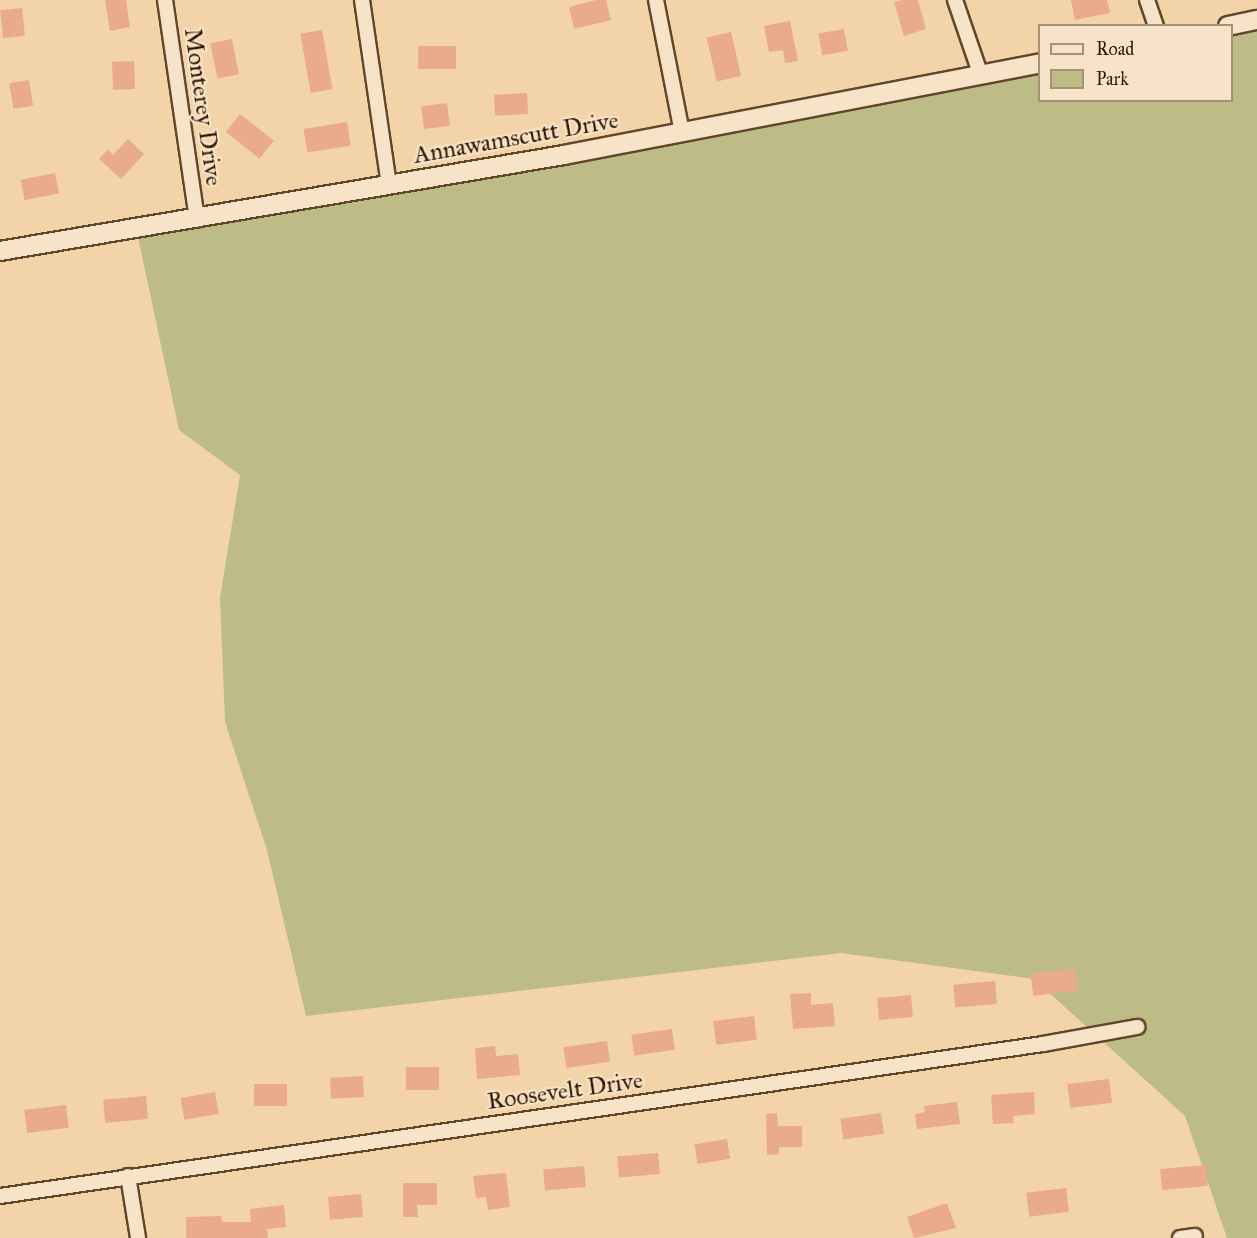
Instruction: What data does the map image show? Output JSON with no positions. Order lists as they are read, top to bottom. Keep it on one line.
{"streets":{"street":["Monterey Drive","Annawamscutt Drive","Roosevelt Drive"]},"crossings":[["Monterey Drive","Annawamscutt Drive"]],"legend":["Road","Park"]}
